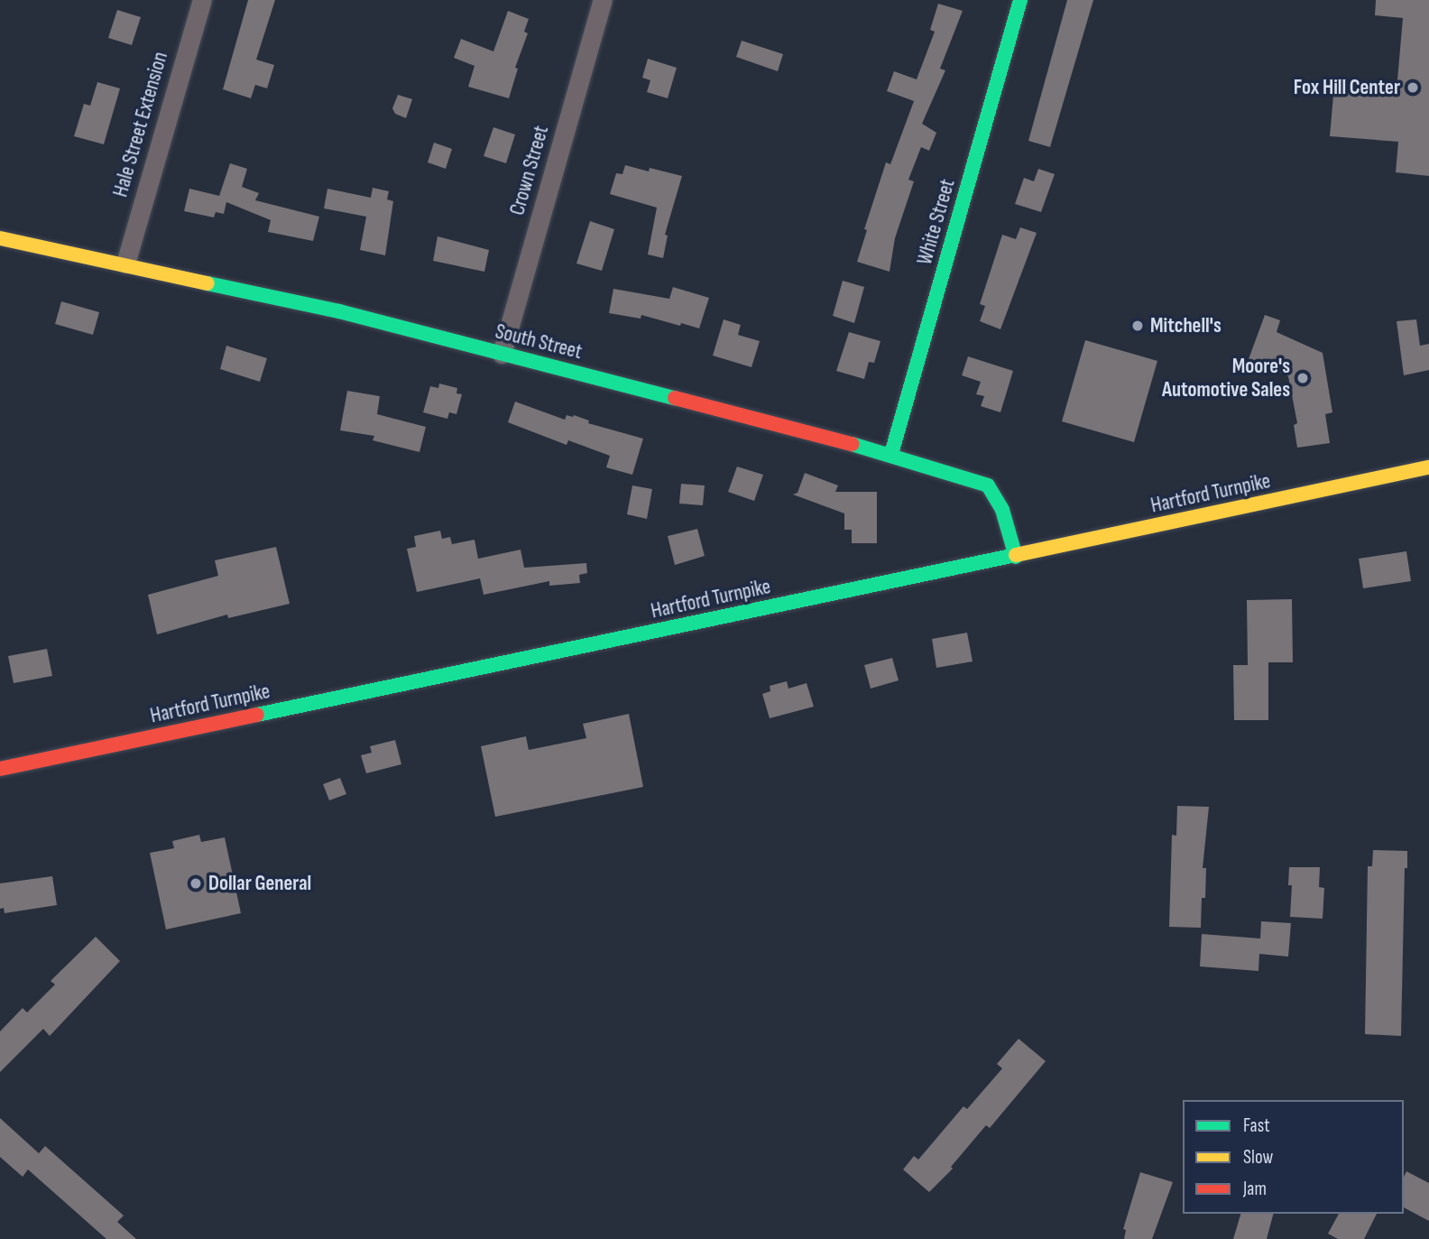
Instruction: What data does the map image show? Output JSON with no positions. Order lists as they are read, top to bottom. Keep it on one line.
{"streets":{"street":["Hale Street Extension","Crown Street","White Street","South Street","Hartford Turnpike"]},"crossings":[["Hale Street Extension","South Street"],["Crown Street","South Street"],["White Street","South Street"],["South Street","Hartford Turnpike"]],"places":["Fox Hill Center","Mitchell's","Moore's Automotive Sales","Dollar General"],"legend":["Fast","Slow","Jam"]}
